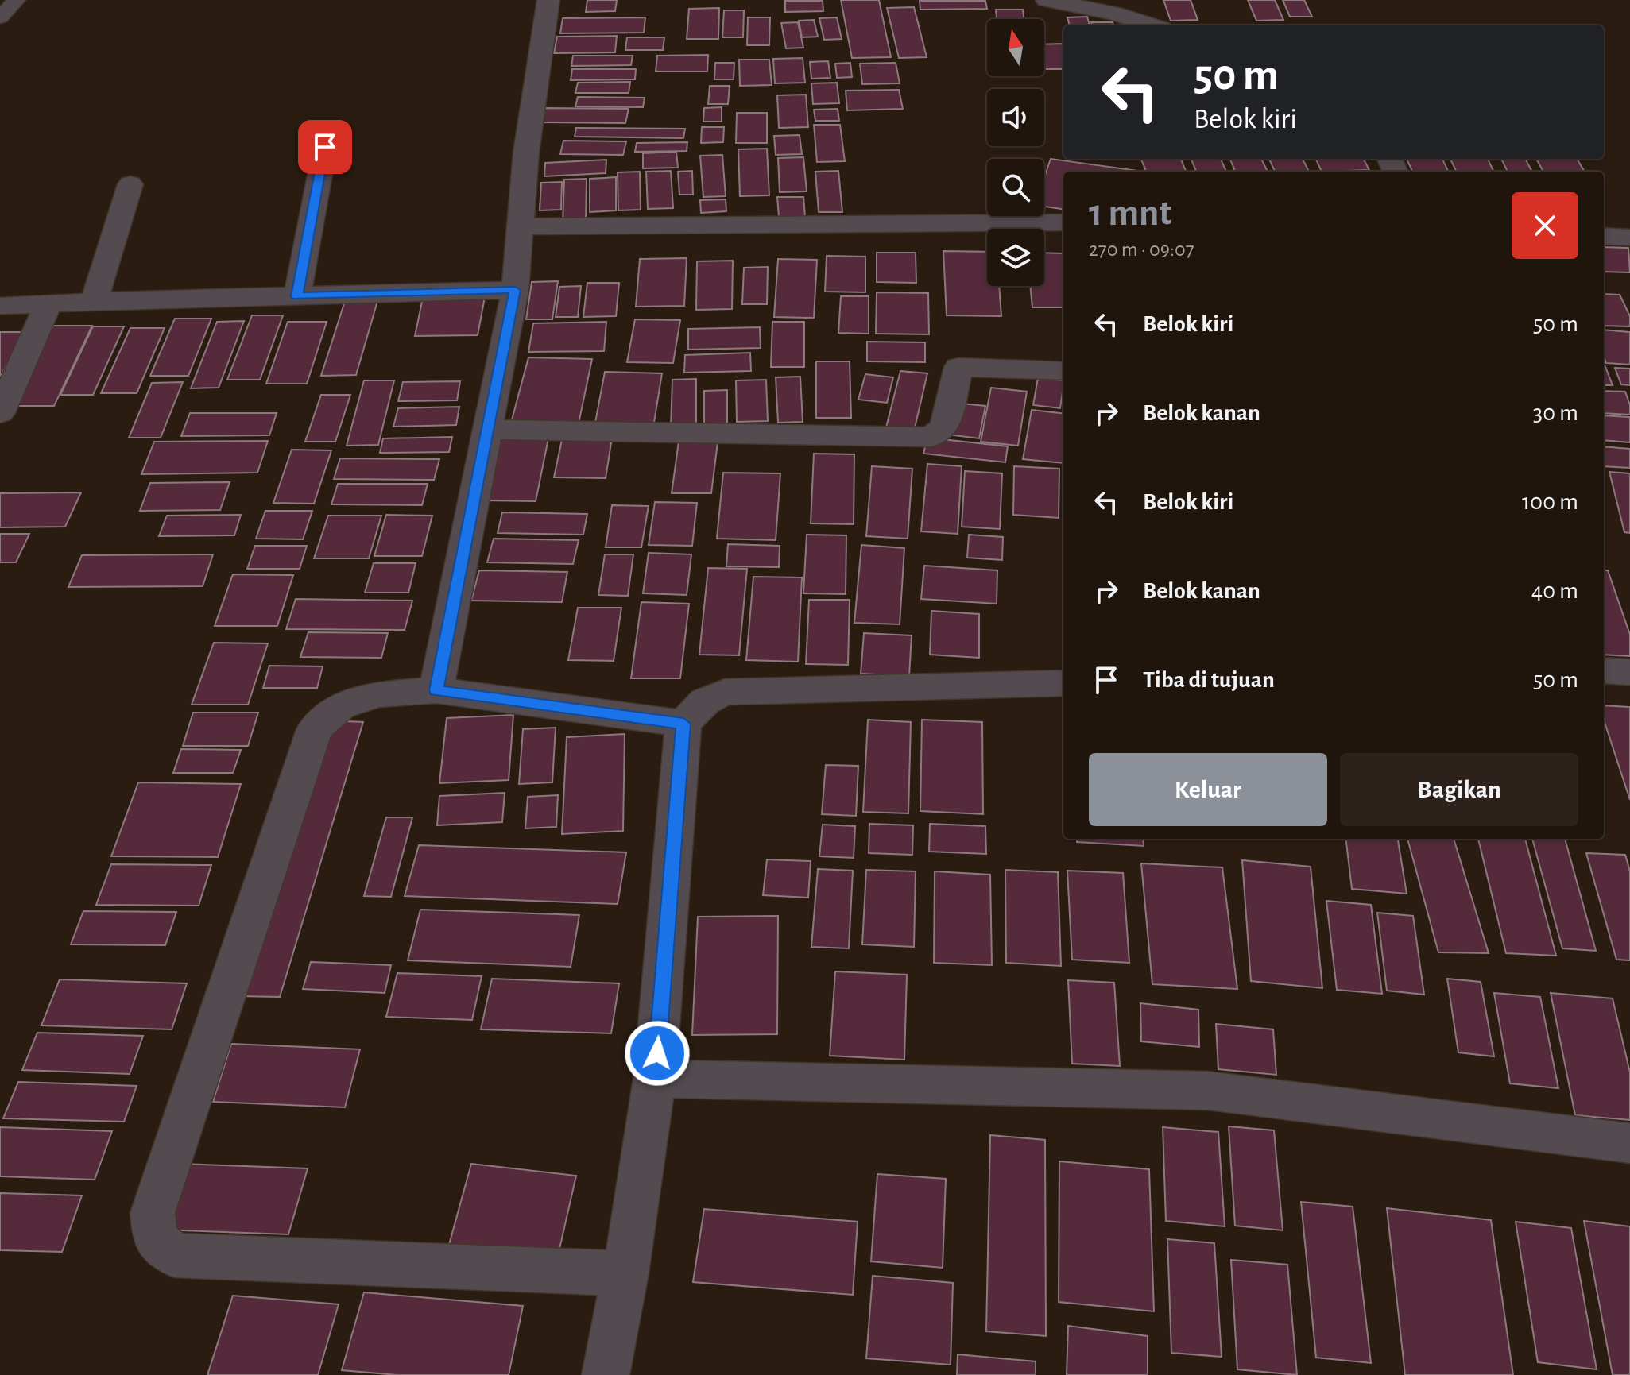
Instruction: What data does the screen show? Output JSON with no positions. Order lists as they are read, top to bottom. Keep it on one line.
{"north":"top","page":{"turn":["50 m","Belok kiri"],"heading":["1 mnt","270 m · 09:07"],"list":[{"name":"Belok kiri","value":"50 m"},{"name":"Belok kanan","value":"30 m"},{"name":"Belok kiri","value":"100 m"},{"name":"Belok kanan","value":"40 m"},{"name":"Tiba di tujuan","value":"50 m"}],"buttons":["Keluar","Bagikan"]}}
